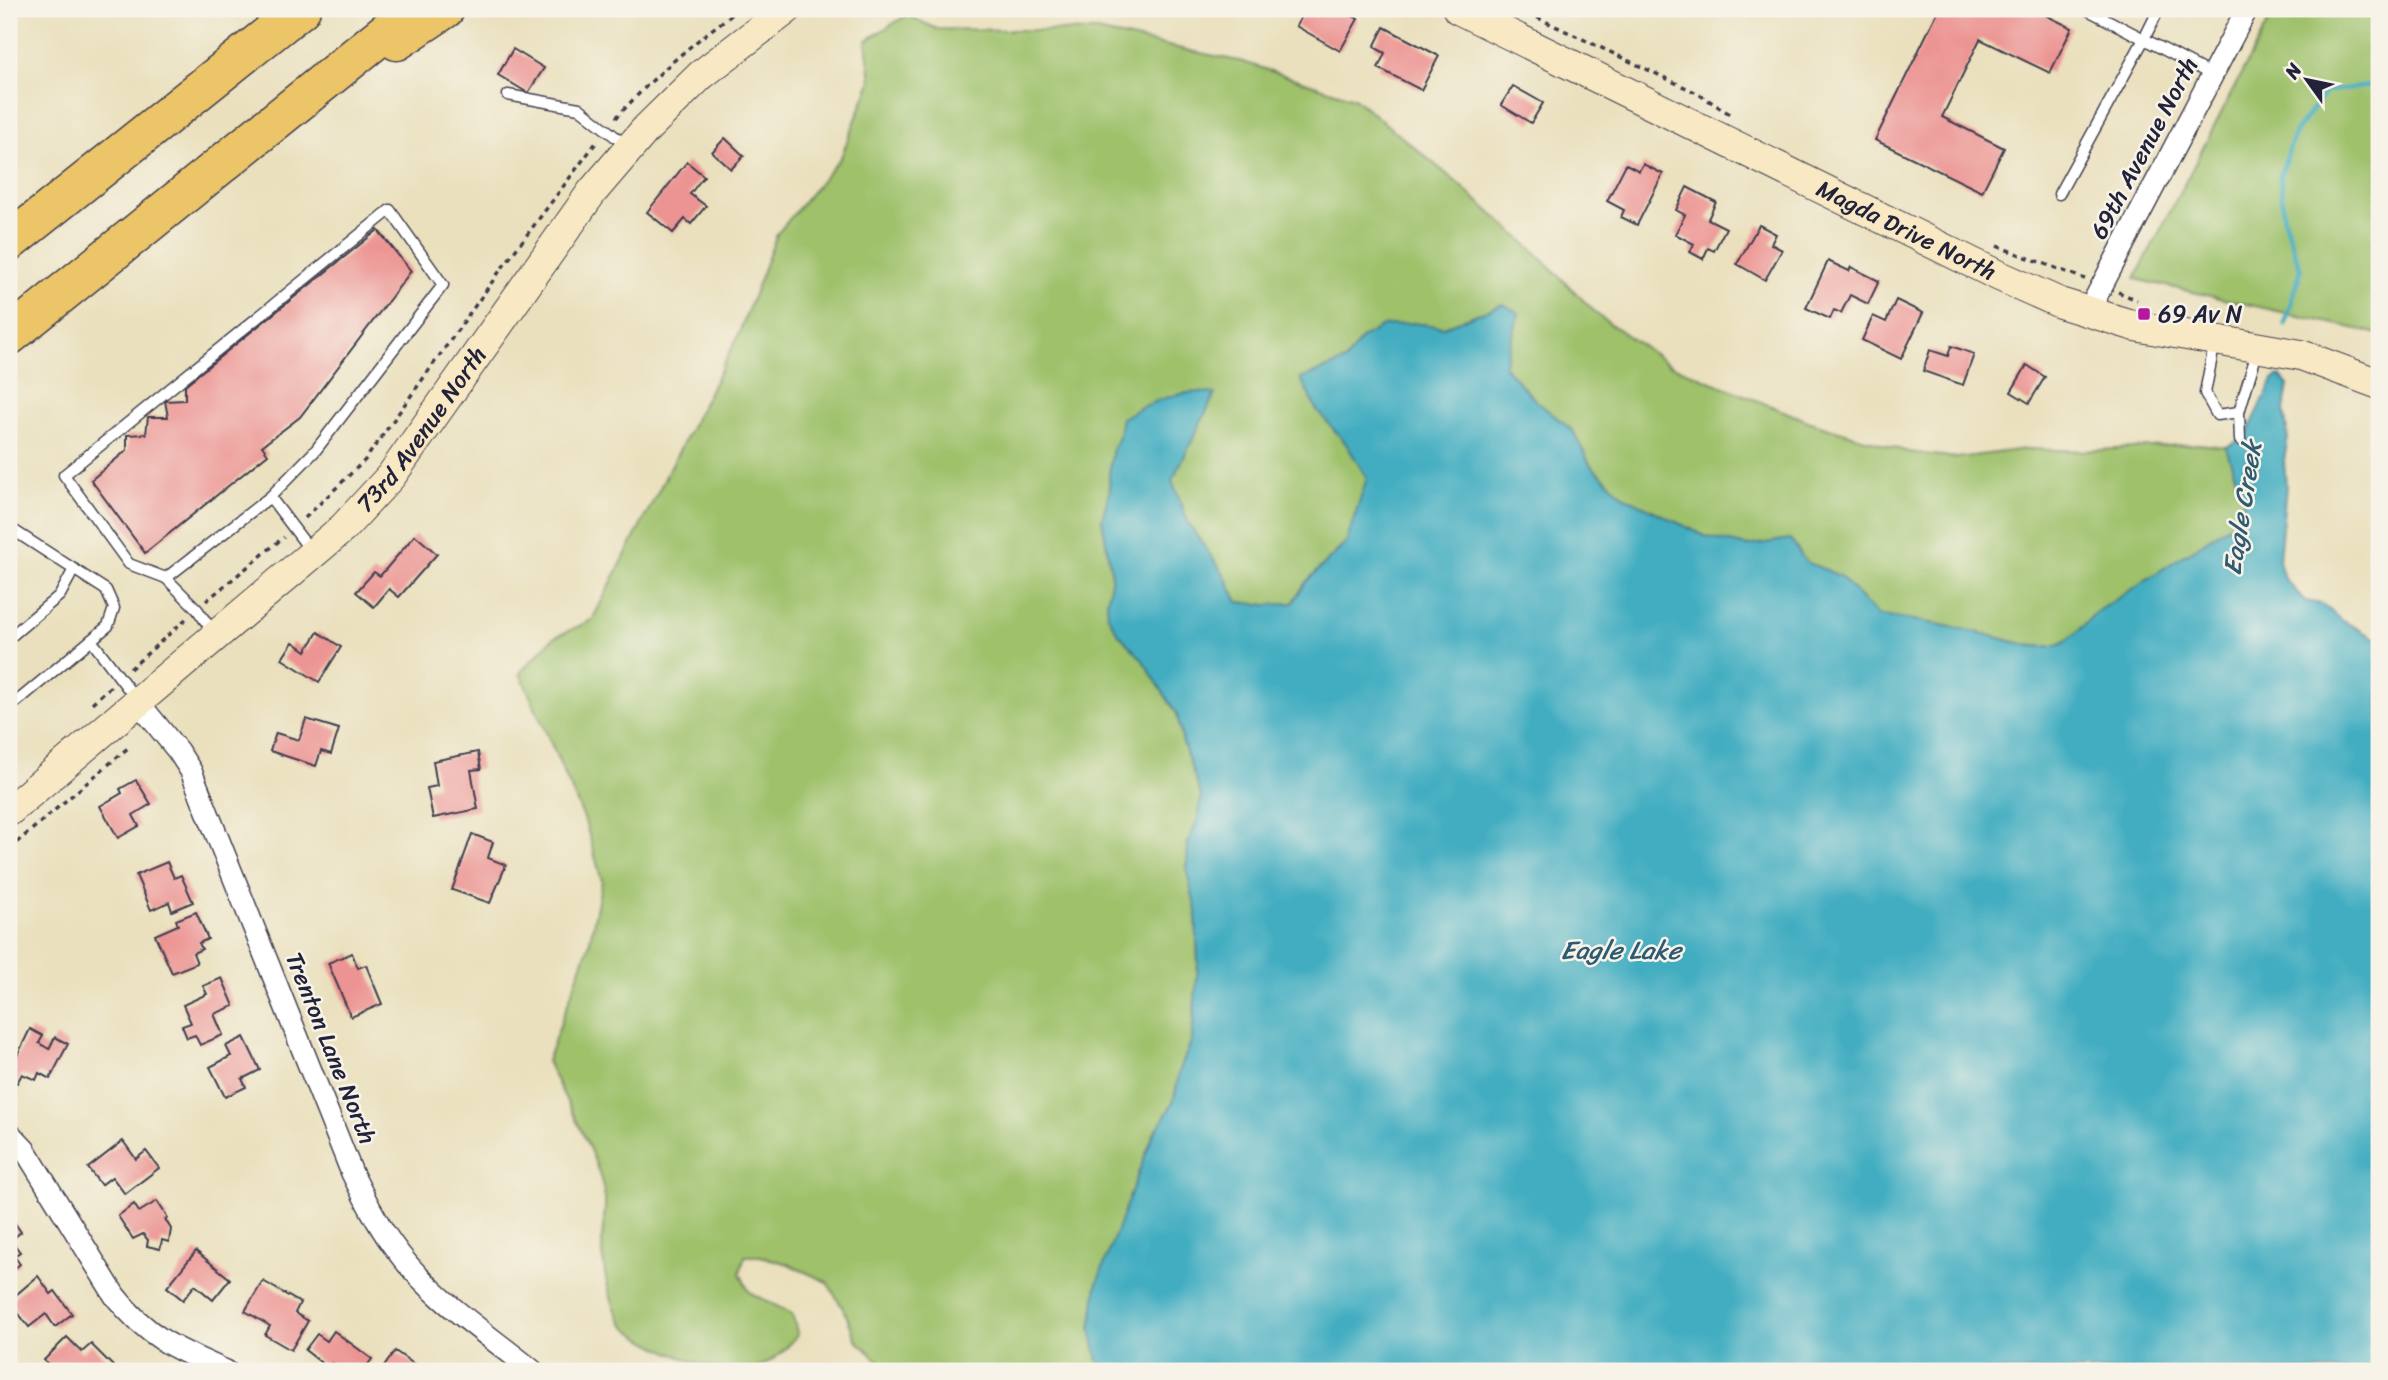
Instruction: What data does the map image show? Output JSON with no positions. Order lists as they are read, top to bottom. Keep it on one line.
{"streets":{"street":["69th Avenue North","Magda Drive North","73rd Avenue North","Trenton Lane North"]},"crossings":[["69th Avenue North","Magda Drive North"],["73rd Avenue North","Trenton Lane North"]],"water":["Eagle Creek","Eagle Lake"],"places":{"transit":["69 Av N"]},"north":"top left"}
